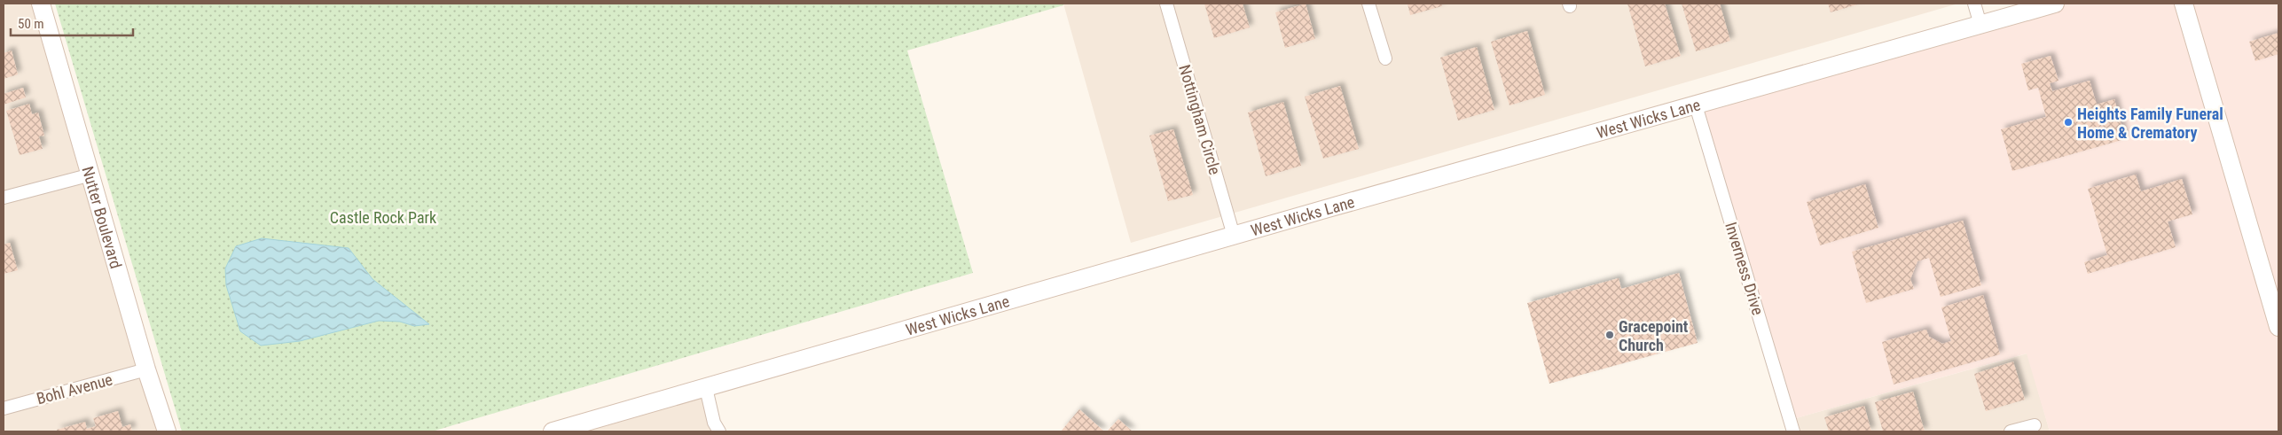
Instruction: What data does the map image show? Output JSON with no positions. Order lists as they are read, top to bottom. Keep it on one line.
{"streets":{"main road":["West Wicks Lane","Nutter Boulevard"],"street":["Nottingham Circle","Inverness Drive","Bohl Avenue"]},"crossings":[["West Wicks Lane","Nottingham Circle"],["West Wicks Lane","Inverness Drive"],["Nutter Boulevard","Bohl Avenue"]],"parks":["Castle Rock Park"],"places":["Heights Family Funeral Home & Crematory","Gracepoint Church"],"scale_bar":"50 m"}
